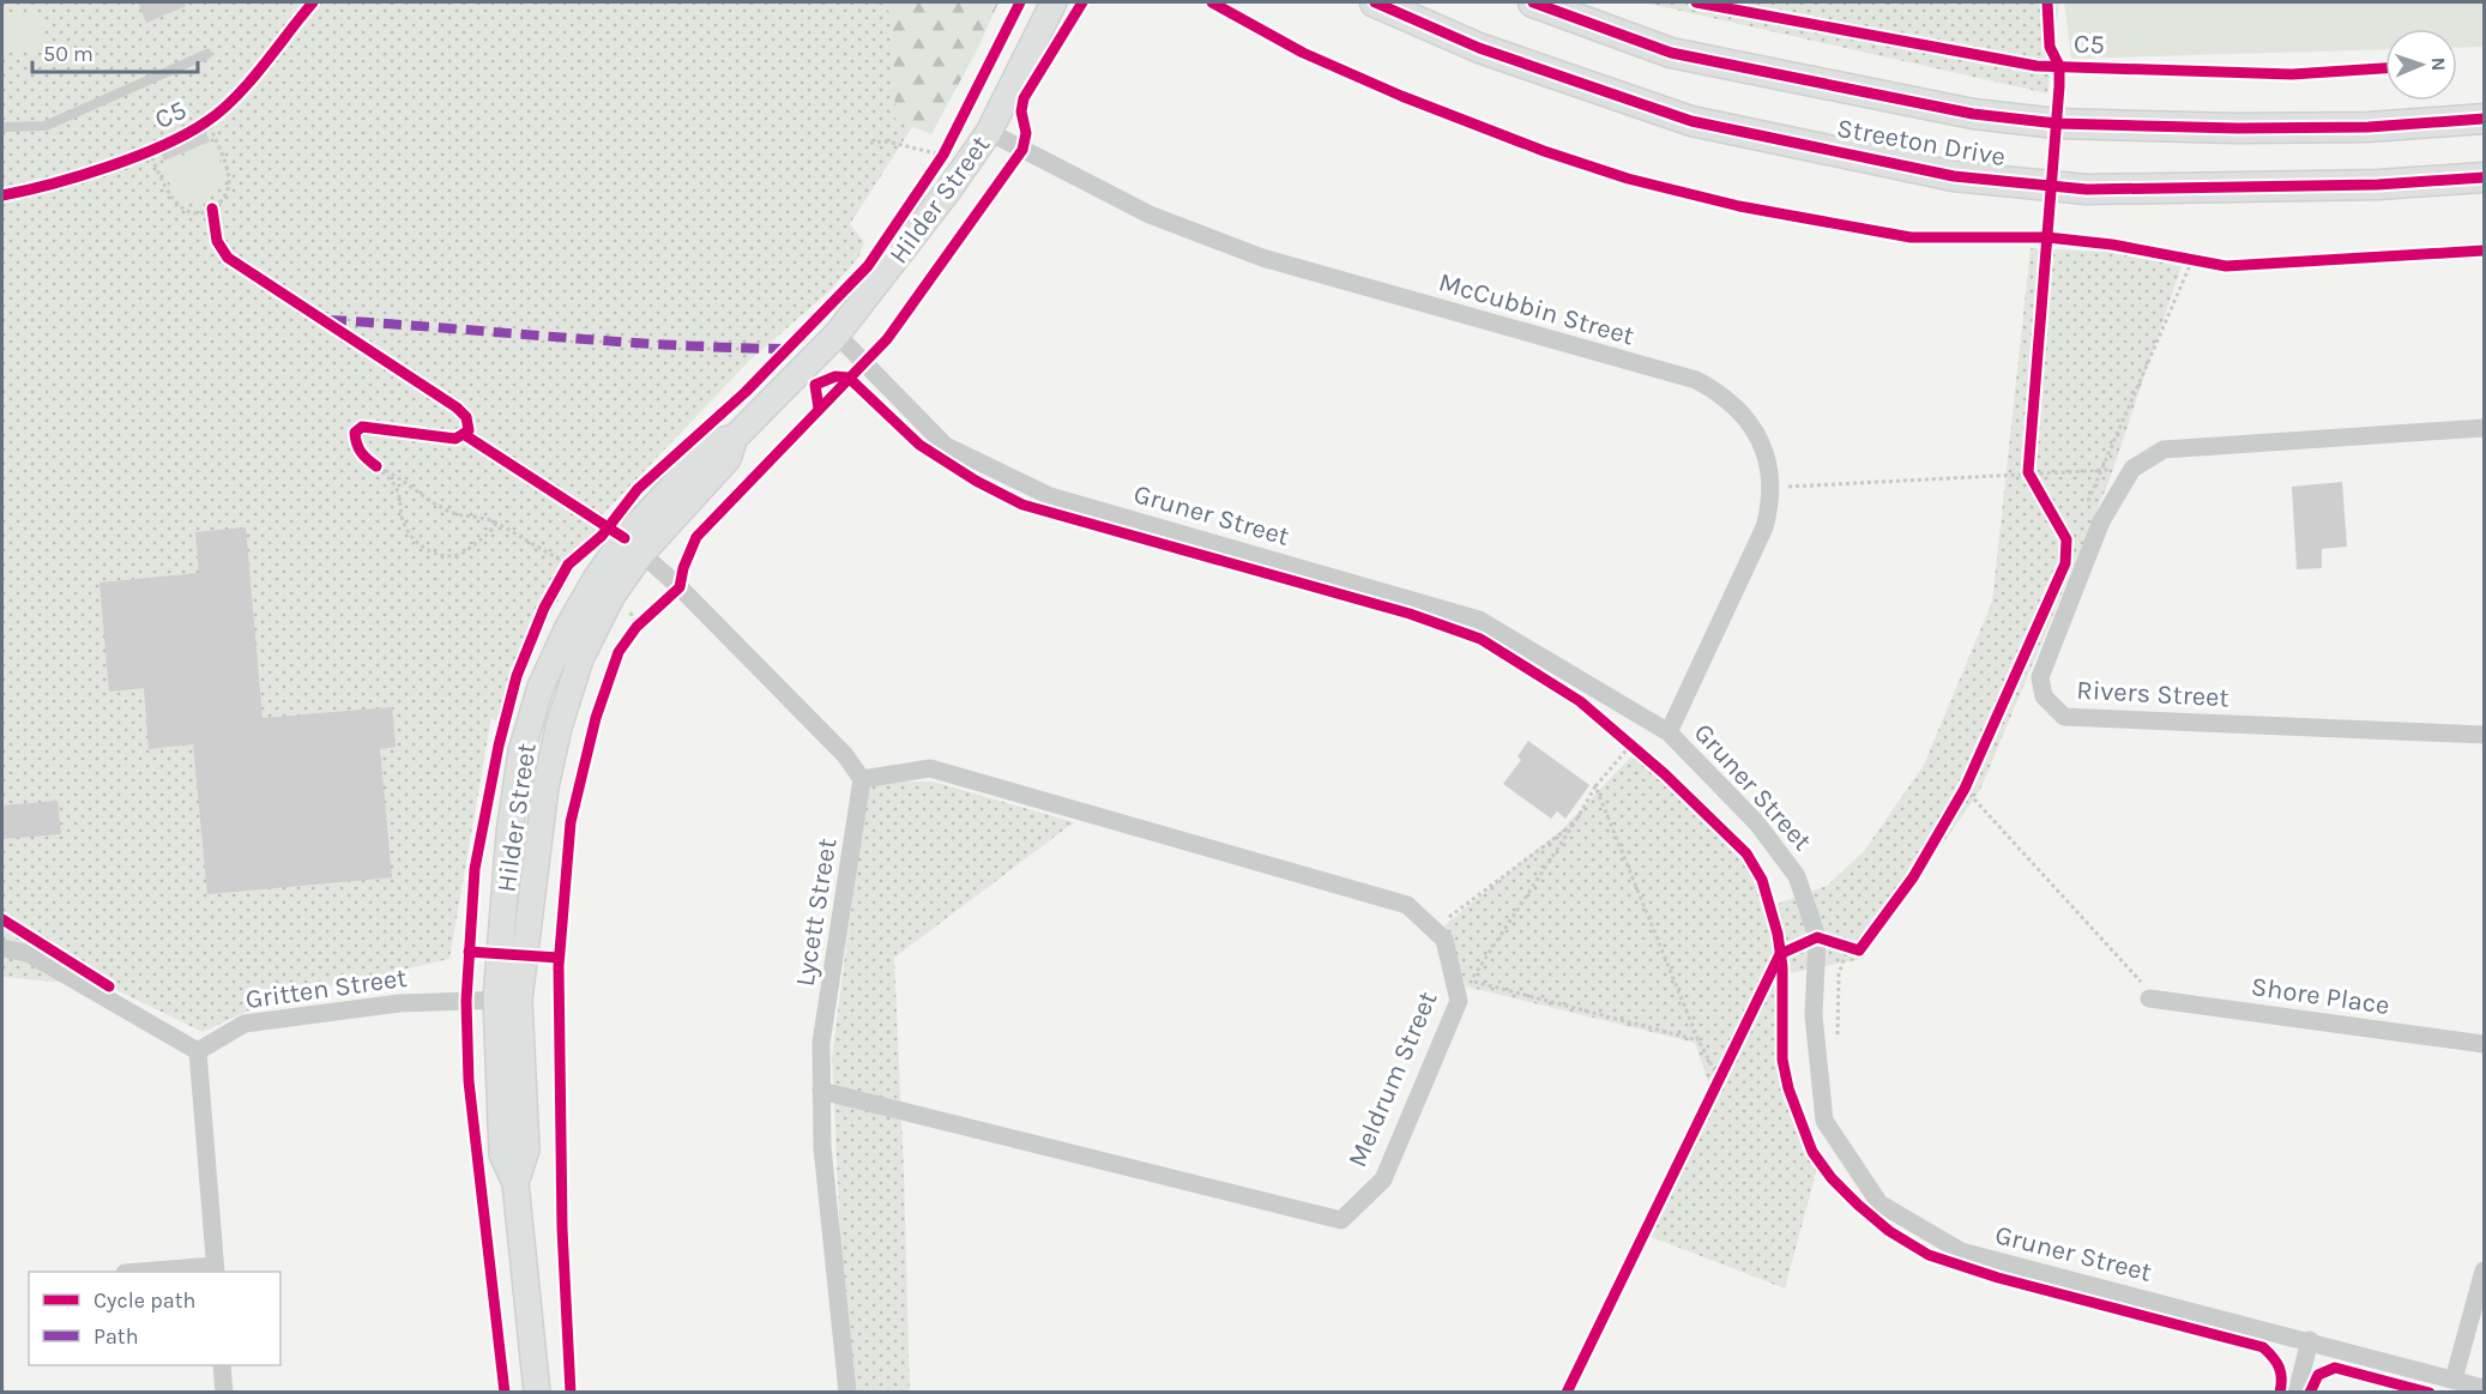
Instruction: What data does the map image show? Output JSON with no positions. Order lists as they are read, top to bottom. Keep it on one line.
{"streets":{"main road":["Streeton Drive"],"street":["Hilder Street","McCubbin Street","Gruner Street","Rivers Street","Lycett Street","Gritten Street","Shore Place","Meldrum Street"],"cycle path":["C5"]},"crossings":[["Hilder Street","McCubbin Street"],["Hilder Street","Gruner Street"],["Hilder Street","Gritten Street"],["McCubbin Street","Gruner Street"],["Lycett Street","Meldrum Street"]],"legend":["Cycle path","Path"],"scale_bar":"50 m","north":"right"}
